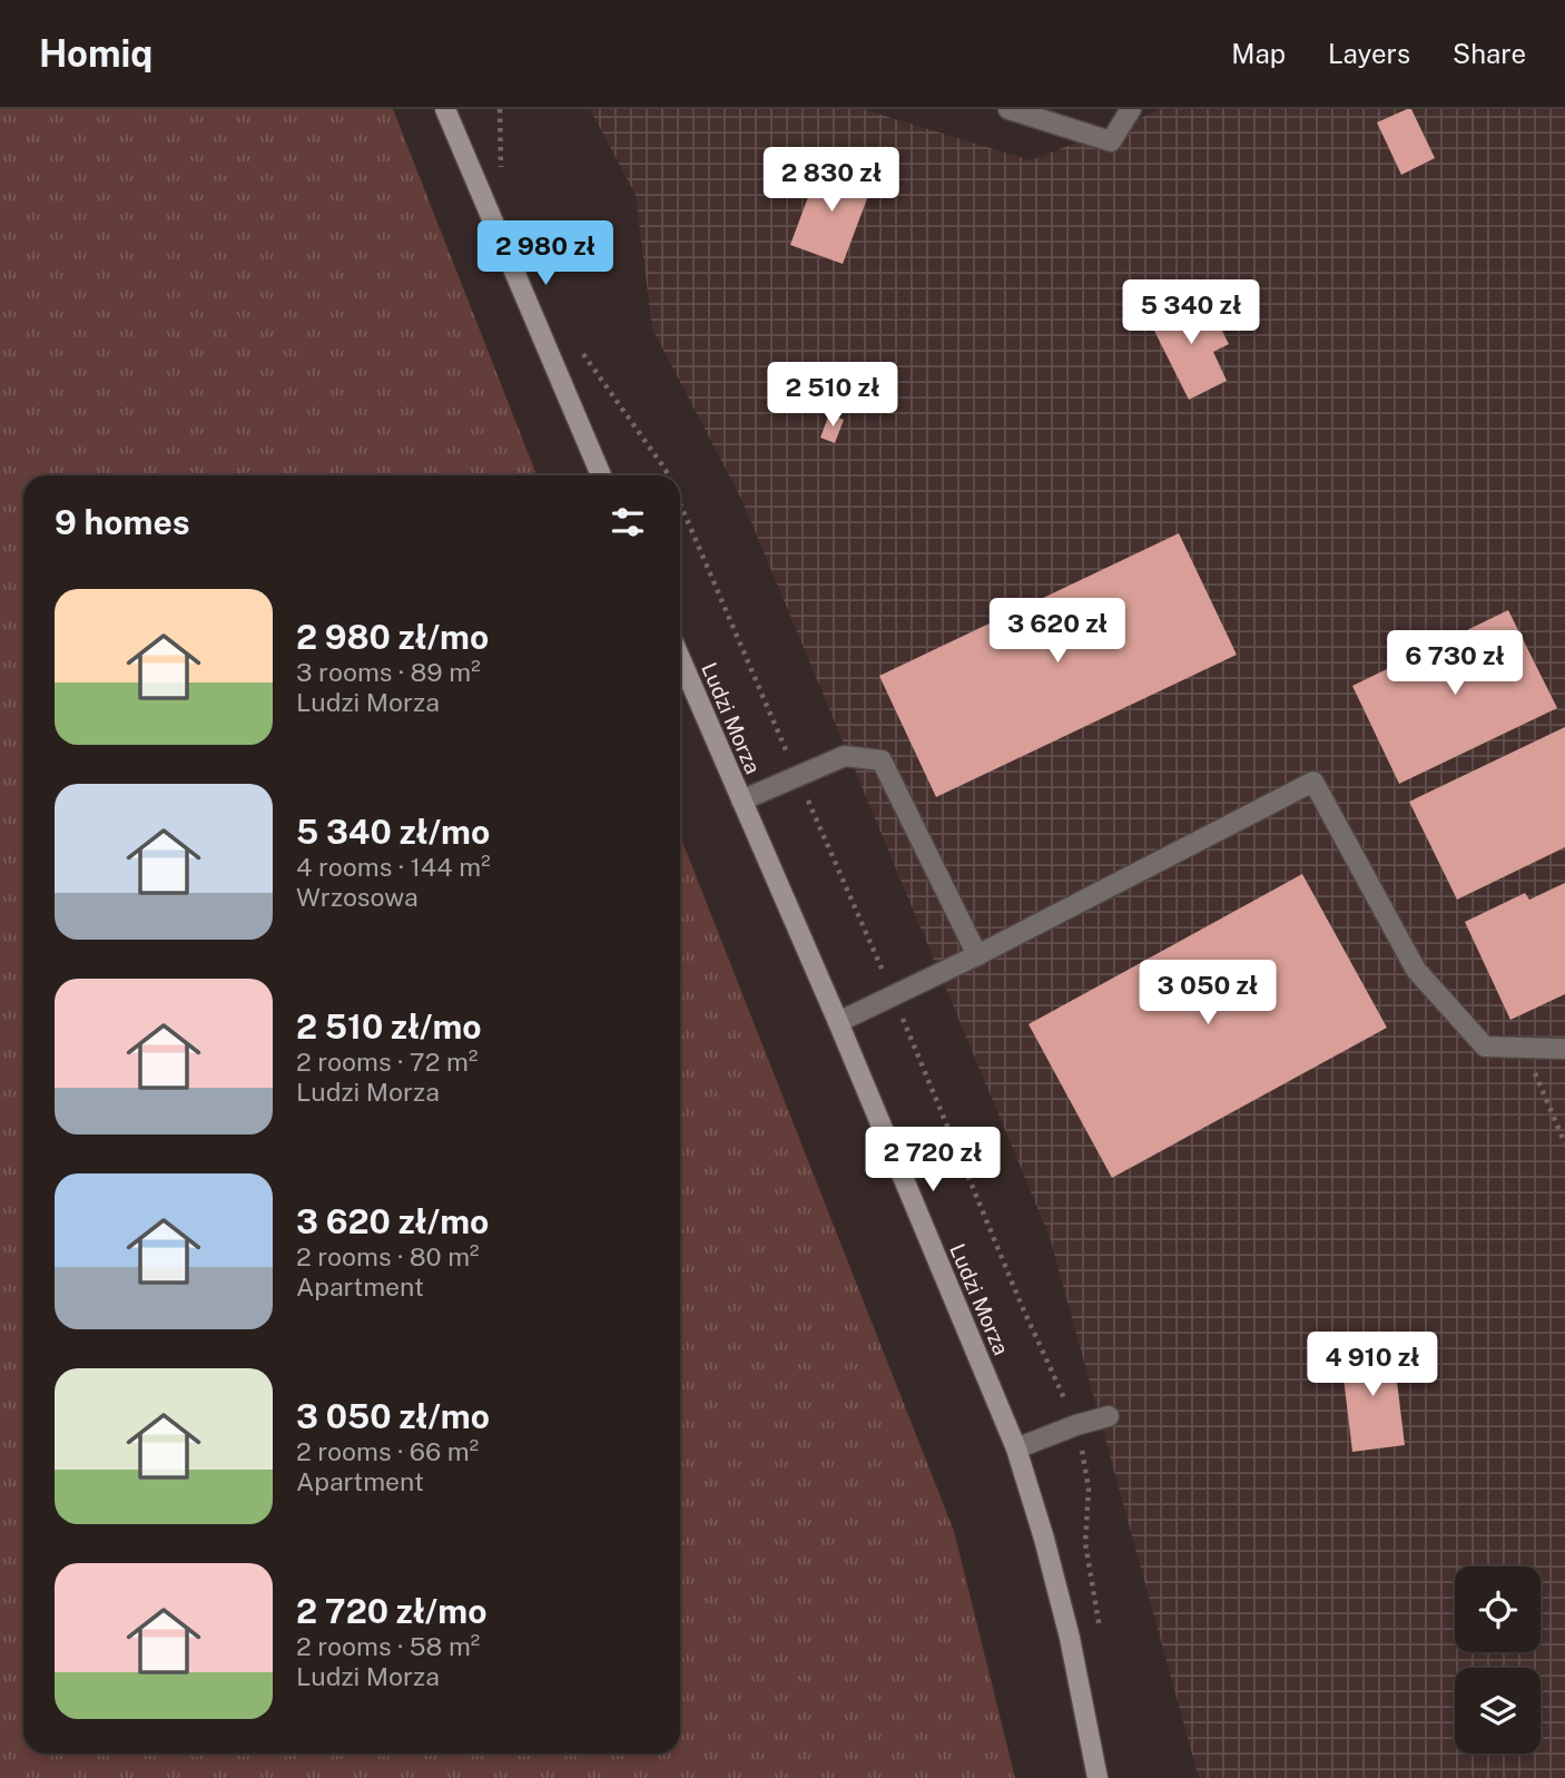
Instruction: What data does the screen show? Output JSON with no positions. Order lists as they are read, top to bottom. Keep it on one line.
{"streets":{"street":["Ludzi Morza"]},"page":{"header":"Homiq","nav":["Map","Layers","Share"],"price":["2 830 zł","2 980 zł","5 340 zł","2 510 zł","3 620 zł","6 730 zł","3 050 zł","2 720 zł","4 910 zł"],"heading":"9 homes","list":[{"name":"2 980 zł/mo","note":"3 rooms · 89 m² · Ludzi Morza"},{"name":"5 340 zł/mo","note":"4 rooms · 144 m² · Wrzosowa"},{"name":"2 510 zł/mo","note":"2 rooms · 72 m² · Ludzi Morza"},{"name":"3 620 zł/mo","note":"2 rooms · 80 m² · Apartment"},{"name":"3 050 zł/mo","note":"2 rooms · 66 m² · Apartment"},{"name":"2 720 zł/mo","note":"2 rooms · 58 m² · Ludzi Morza"}]}}
